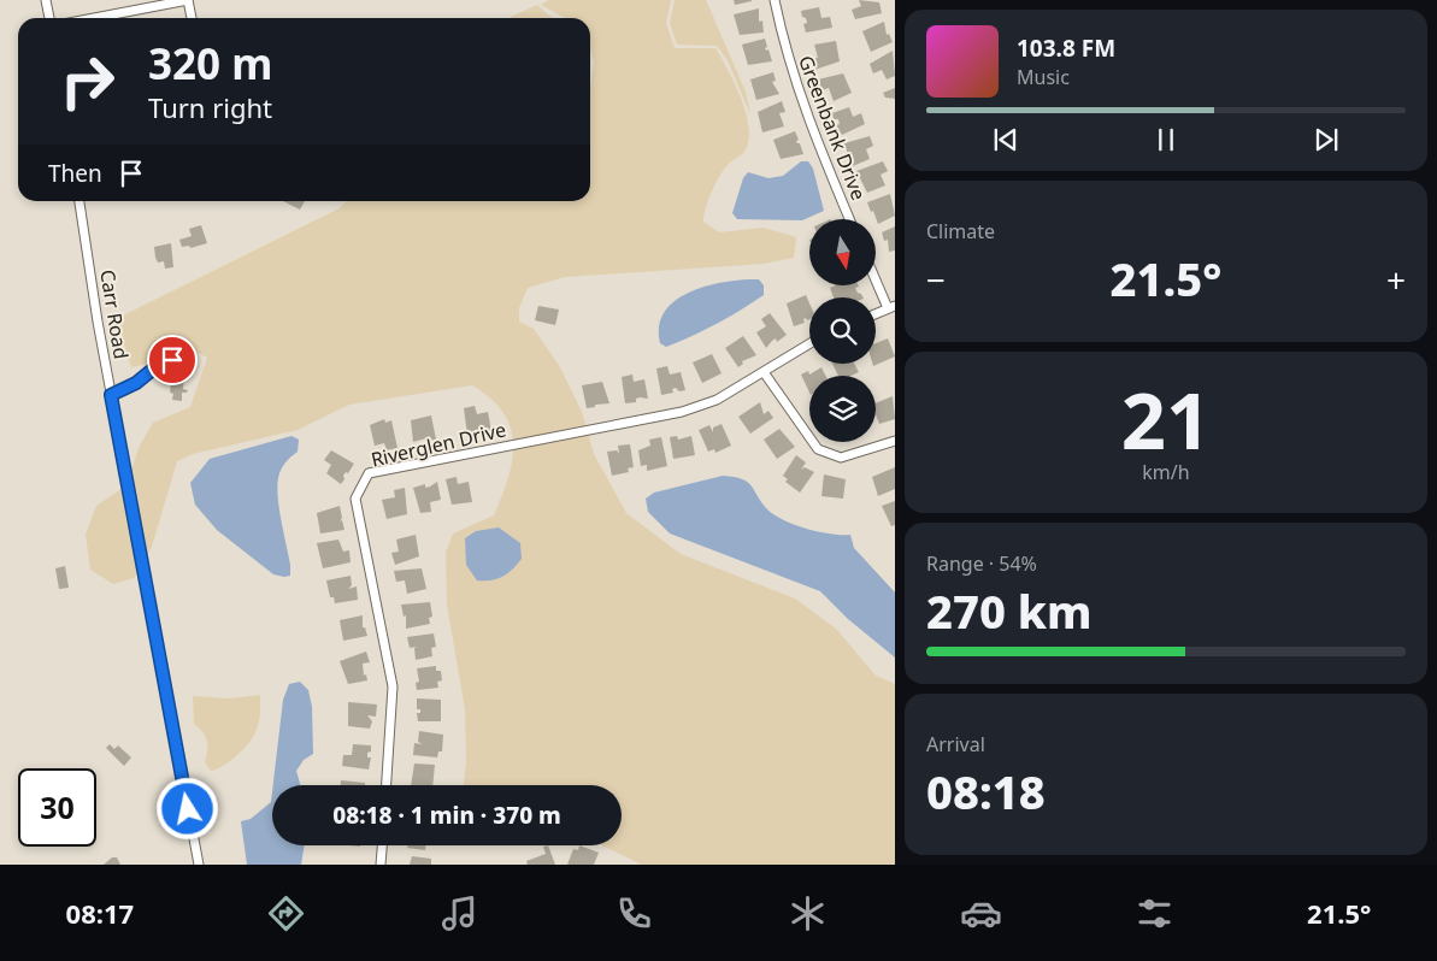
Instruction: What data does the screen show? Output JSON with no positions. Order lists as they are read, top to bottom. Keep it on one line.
{"streets":{"street":["Greenbank Drive","Carr Road","Riverglen Drive"]},"north":"bottom","page":{"turn":["320 m","Turn right"],"song":["103.8 FM","Music"],"then":"Then","tile":["Climate",["21","km/h"],["Range · 54%","270 km"],["Arrival","08:18"]],"heat":["−","21.5°","+"],"limit":"30","trip":"08:18 · 1 min · 370 m","tabs":["08:17","21.5°"]}}
